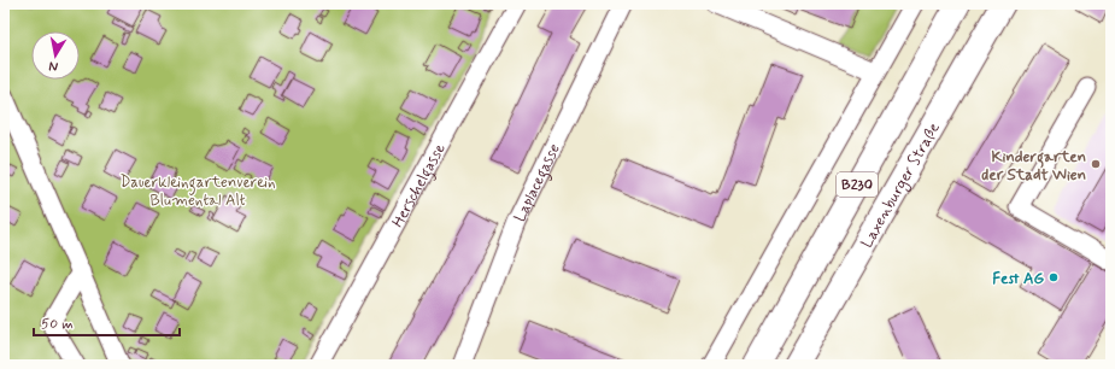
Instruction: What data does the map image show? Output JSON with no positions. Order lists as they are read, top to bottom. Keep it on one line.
{"streets":{"main road":["B230","Laxenburger Straße"],"street":["Laplacegasse","Herschelgasse"]},"parks":["Dauerkleingartenverein Blumental Alt"],"places":["Kindergarten der Stadt Wien","Fest AG"],"scale_bar":"50 m","north":"bottom"}
